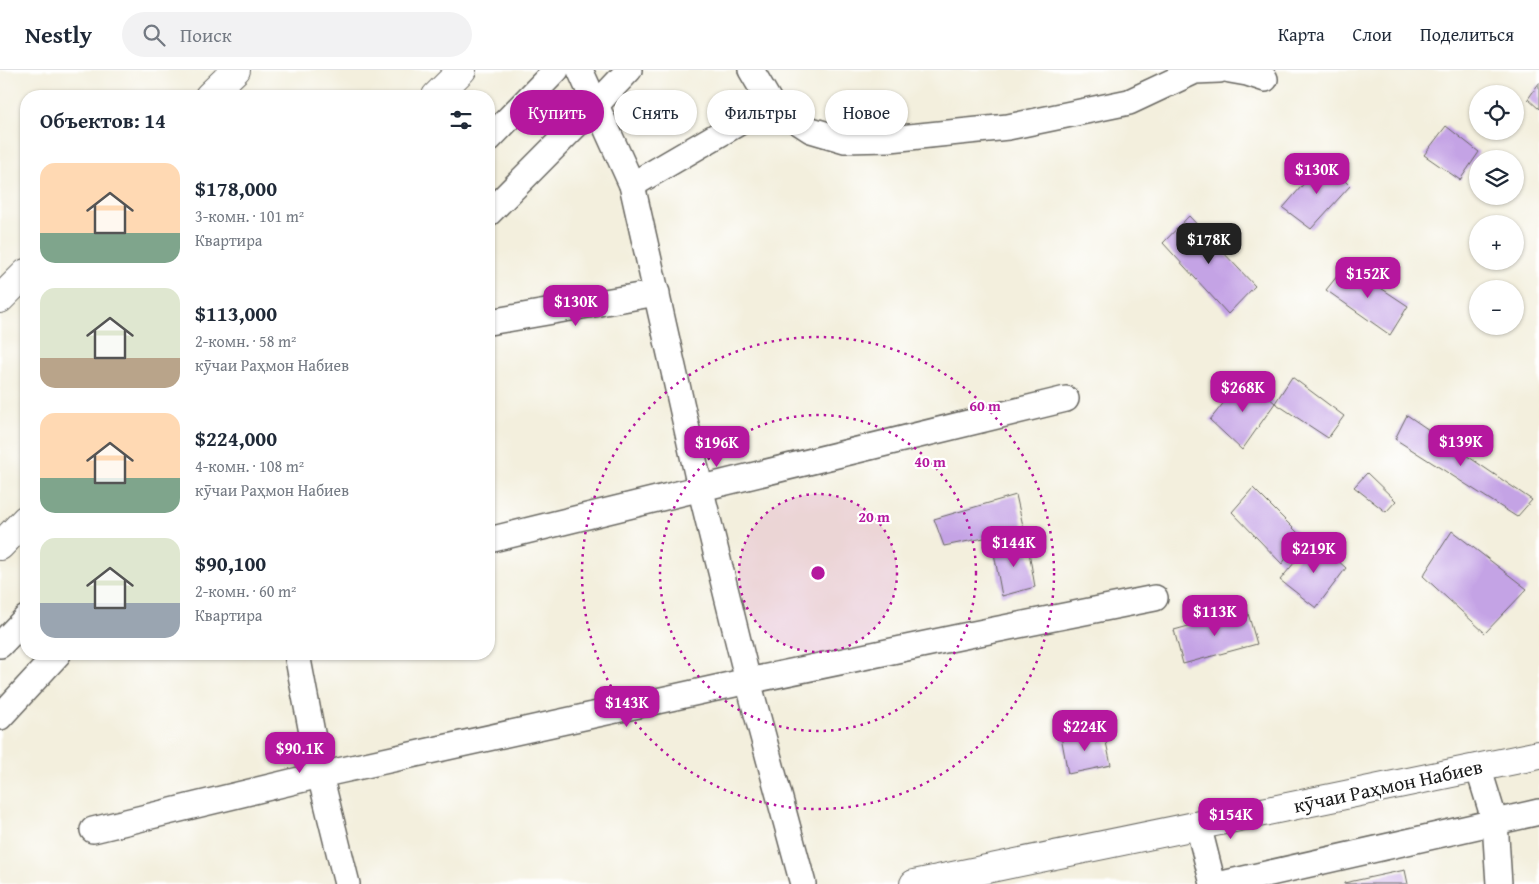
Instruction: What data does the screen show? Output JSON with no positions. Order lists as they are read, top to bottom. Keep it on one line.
{"streets":{"main road":["кӯчаи Раҳмон Набиев"]},"page":{"header":"Nestly","search":"Поиск","nav":["Карта","Слои","Поделиться"],"map_buttons":["+","−"],"chip":["Купить","Снять","Фильтры","Новое"],"heading":"Объектов: 14","list":[{"name":"$178,000","note":"3-комн. · 101 m² · Квартира"},{"name":"$113,000","note":"2-комн. · 58 m² · кӯчаи Раҳмон Набиев"},{"name":"$224,000","note":"4-комн. · 108 m² · кӯчаи Раҳмон Набиев"},{"name":"$90,100","note":"2-комн. · 60 m² · Квартира"}],"price":["$130K","$178K","$152K","$130K","$268K","$139K","$196K","$144K","$219K","$113K","$143K","$224K","$90.1K","$154K"]},"rings":["60 m","40 m","20 m"]}
